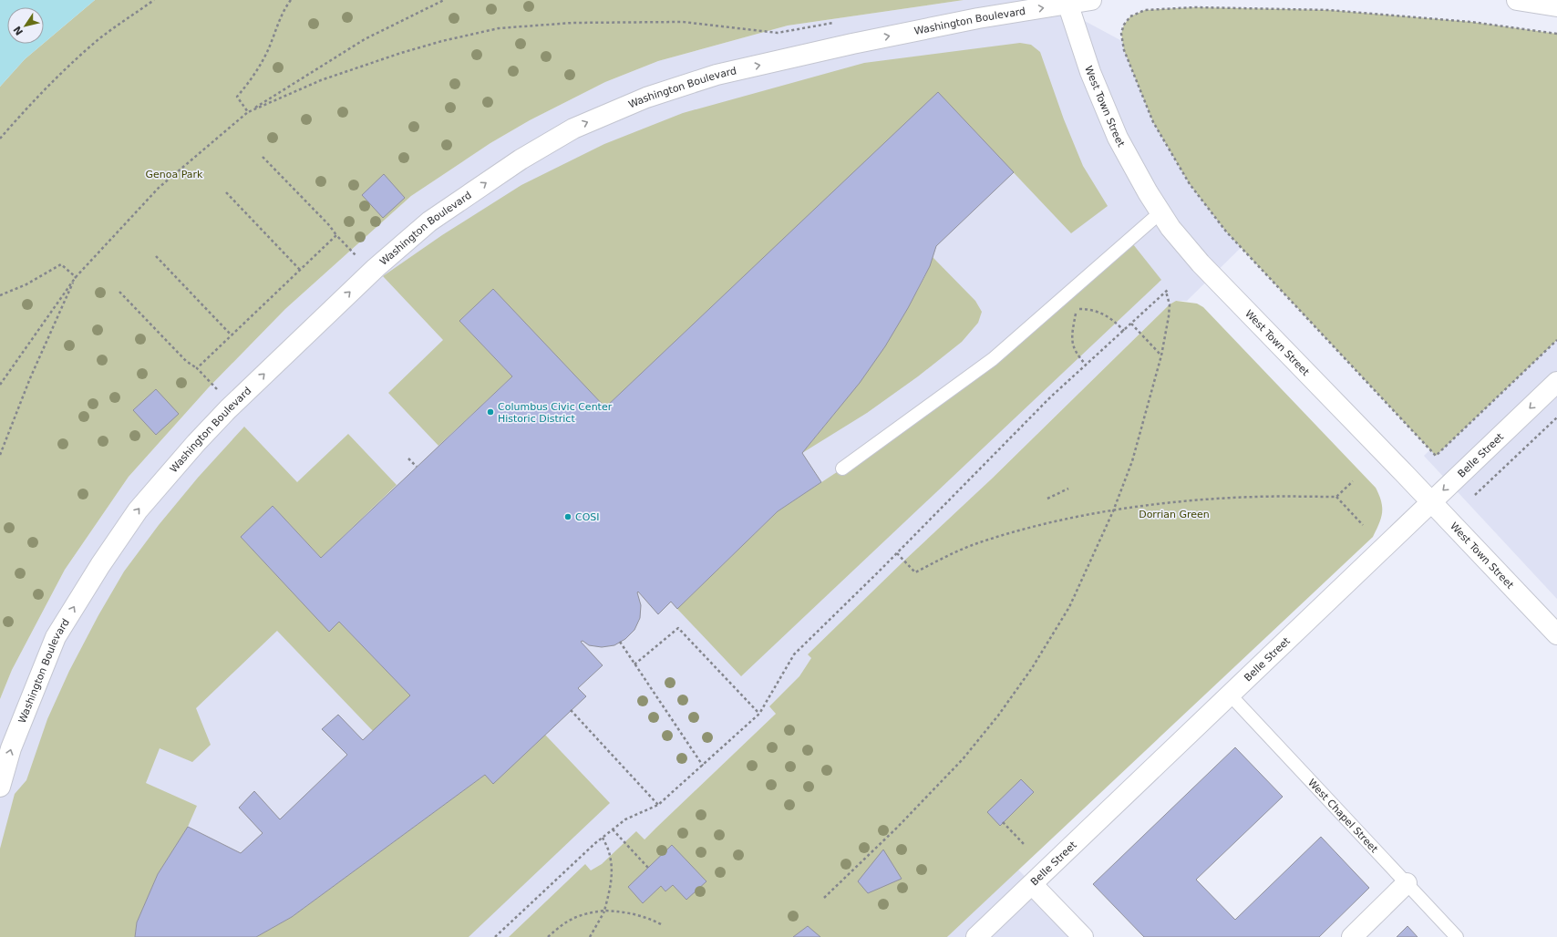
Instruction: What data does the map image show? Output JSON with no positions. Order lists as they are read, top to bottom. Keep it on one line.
{"streets":{"street":["Washington Boulevard","West Town Street","Belle Street"],"lane":["West Chapel Street"]},"crossings":[["Washington Boulevard","West Town Street"],["West Town Street","Belle Street"],["Belle Street","West Chapel Street"]],"one_way":["Washington Boulevard"],"parks":["Genoa Park","Dorrian Green"],"places":["Columbus Civic Center Historic District","COSI"],"north":"bottom left"}
